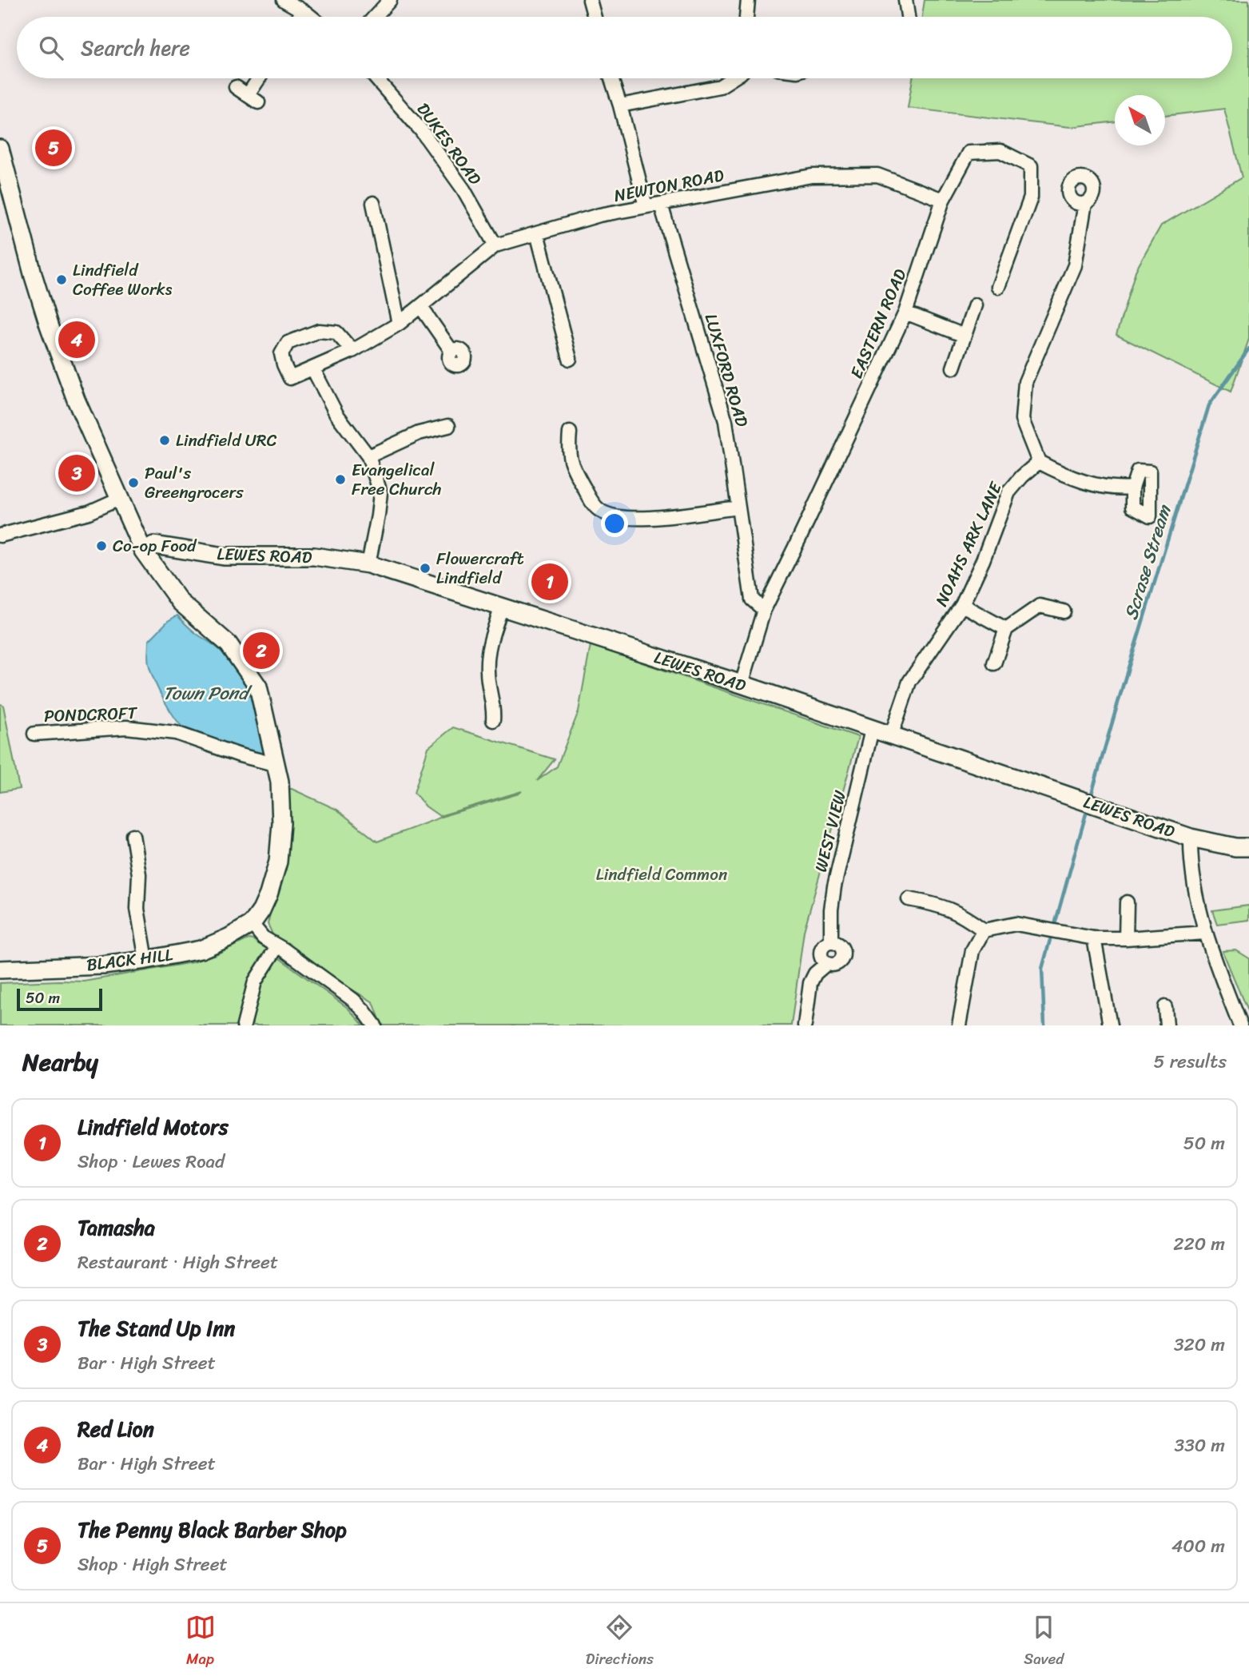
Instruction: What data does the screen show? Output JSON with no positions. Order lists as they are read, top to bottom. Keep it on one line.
{"streets":{"main road":["LEWES ROAD","BLACK HILL"],"street":["DUKES ROAD","NEWTON ROAD","EASTERN ROAD","LUXFORD ROAD","NOAHS ARK LANE","PONDCROFT","WEST VIEW"]},"crossings":[["DUKES ROAD","NEWTON ROAD"],["NEWTON ROAD","EASTERN ROAD"],["NEWTON ROAD","LUXFORD ROAD"],["EASTERN ROAD","LUXFORD ROAD"],["EASTERN ROAD","LEWES ROAD"],["NOAHS ARK LANE","LEWES ROAD"],["LEWES ROAD","WEST VIEW"]],"water":["Scrase Stream","Town Pond"],"parks":["Lindfield Common"],"places":["Lindfield Coffee Works","Lindfield URC","Evangelical Free Church","Paul's Greengrocers","Co-op Food","Flowercraft Lindfield"],"scale_bar":"50 m","north":"top left","page":{"search":"Search here","pins":["5","4","3","1","2"],"scale":"50 m","heading":["Nearby","5 results"],"list":[{"mark":"1","name":"Lindfield Motors","note":"Shop · Lewes Road","value":"50 m"},{"mark":"2","name":"Tamasha","note":"Restaurant · High Street","value":"220 m"},{"mark":"3","name":"The Stand Up Inn","note":"Bar · High Street","value":"320 m"},{"mark":"4","name":"Red Lion","note":"Bar · High Street","value":"330 m"},{"mark":"5","name":"The Penny Black Barber Shop","note":"Shop · High Street","value":"400 m"}],"nav":["Map","Directions","Saved"]}}
